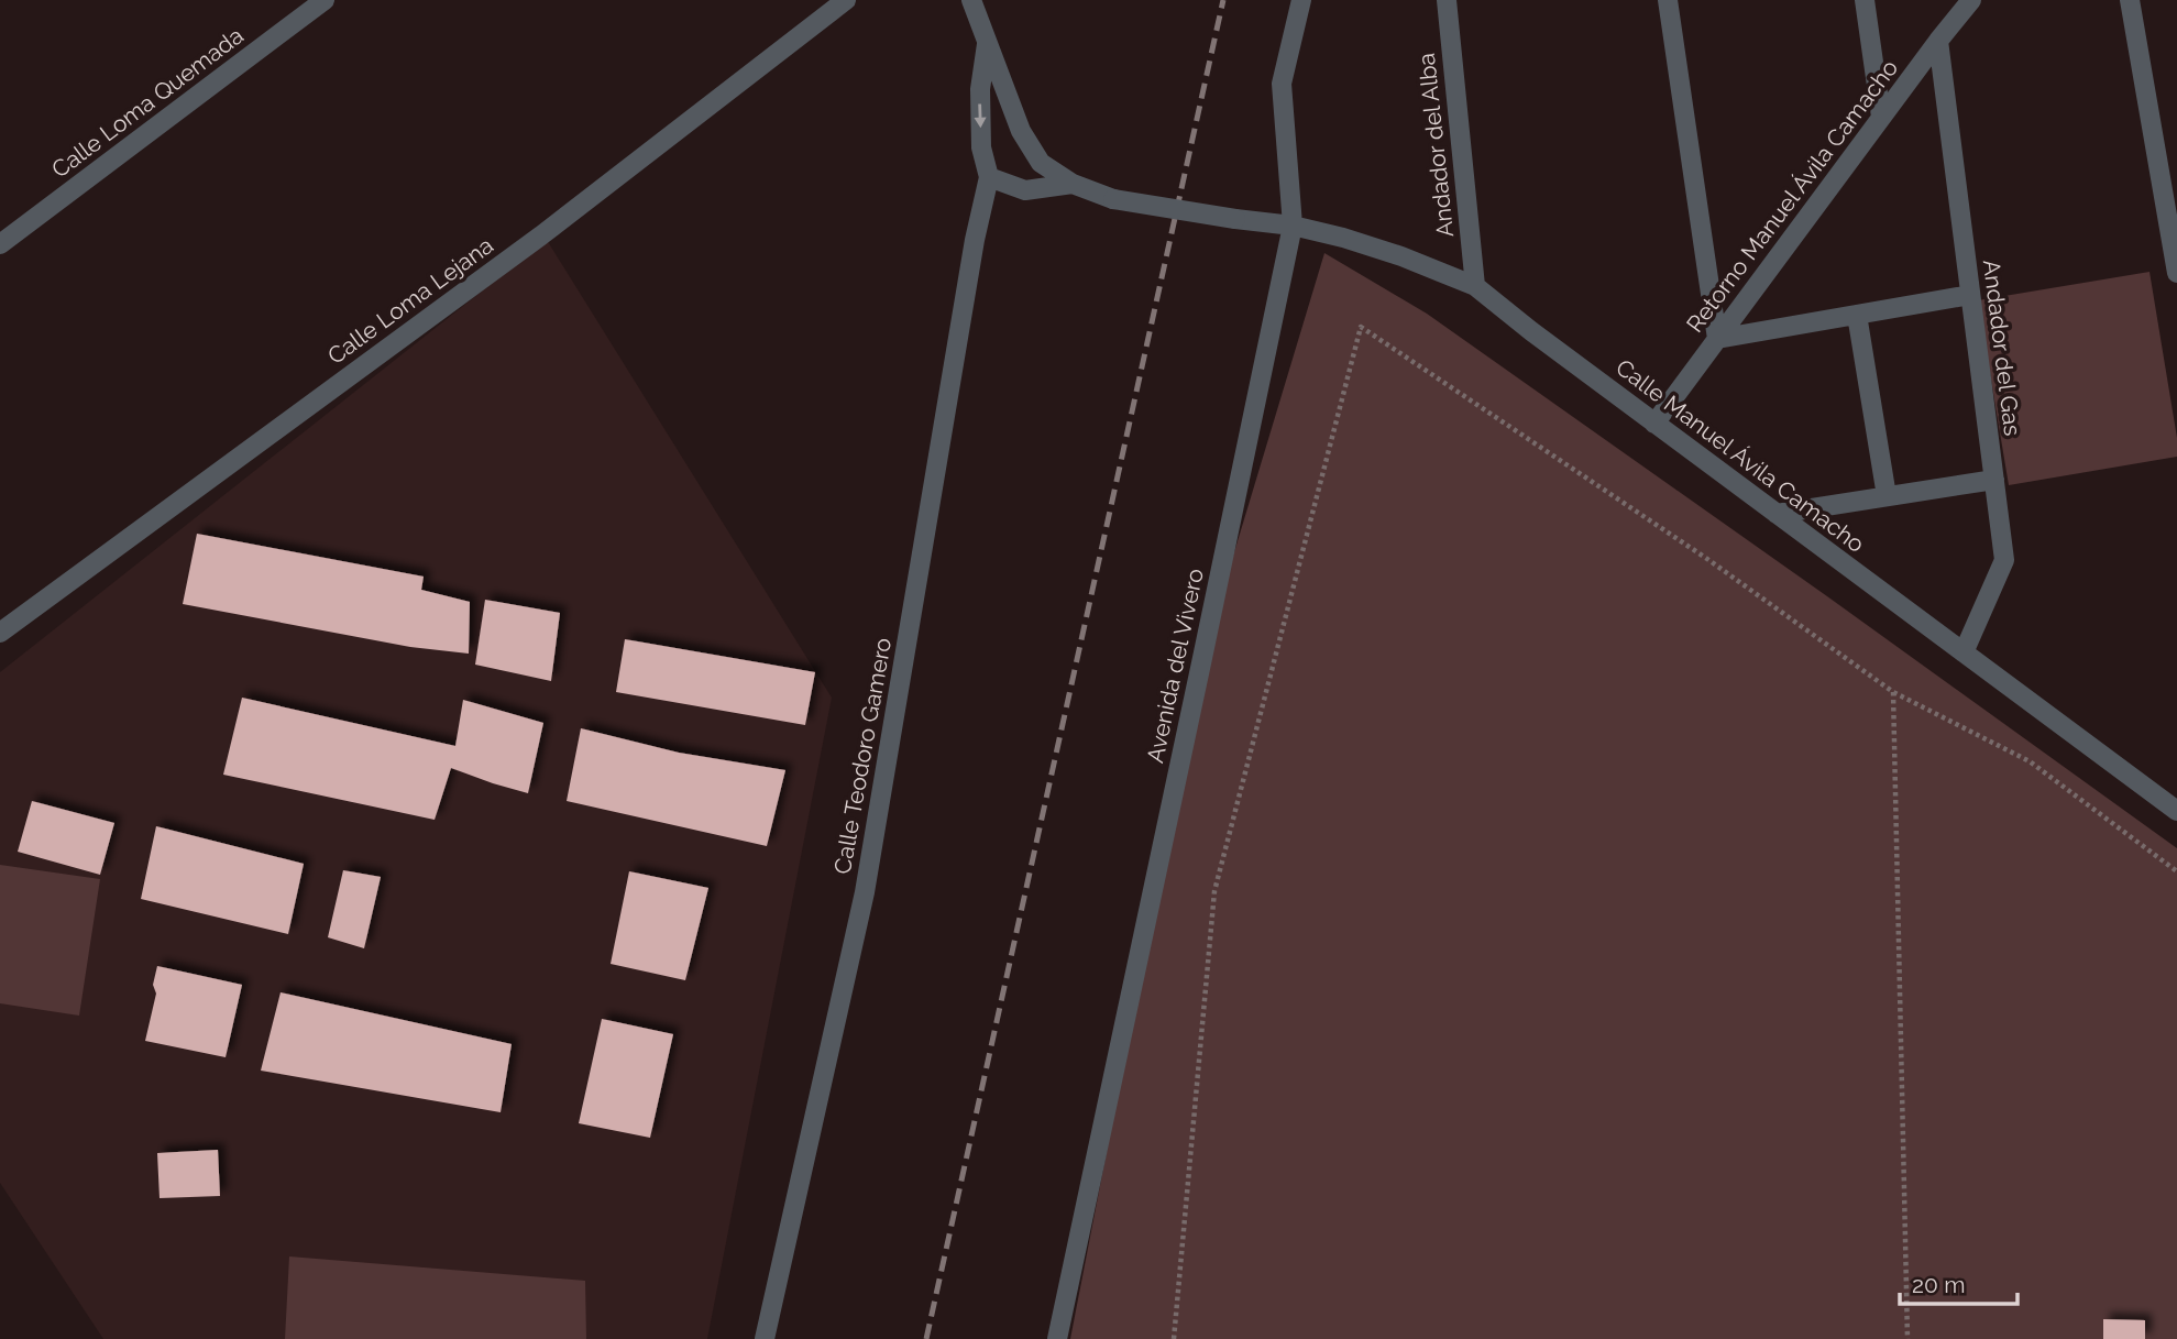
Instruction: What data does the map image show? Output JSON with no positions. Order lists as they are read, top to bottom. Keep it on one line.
{"streets":{"street":["Calle Loma Quemada","Andador del Alba","Retorno Manuel Ávila Camacho","Calle Loma Lejana","Andador del Gas","Calle Manuel Ávila Camacho","Avenida del Vivero","Calle Teodoro Gamero"]},"crossings":[["Andador del Alba","Calle Manuel Ávila Camacho"],["Retorno Manuel Ávila Camacho","Andador del Gas"],["Retorno Manuel Ávila Camacho","Calle Manuel Ávila Camacho"],["Andador del Gas","Calle Manuel Ávila Camacho"],["Calle Manuel Ávila Camacho","Avenida del Vivero"]],"scale_bar":"20 m"}
